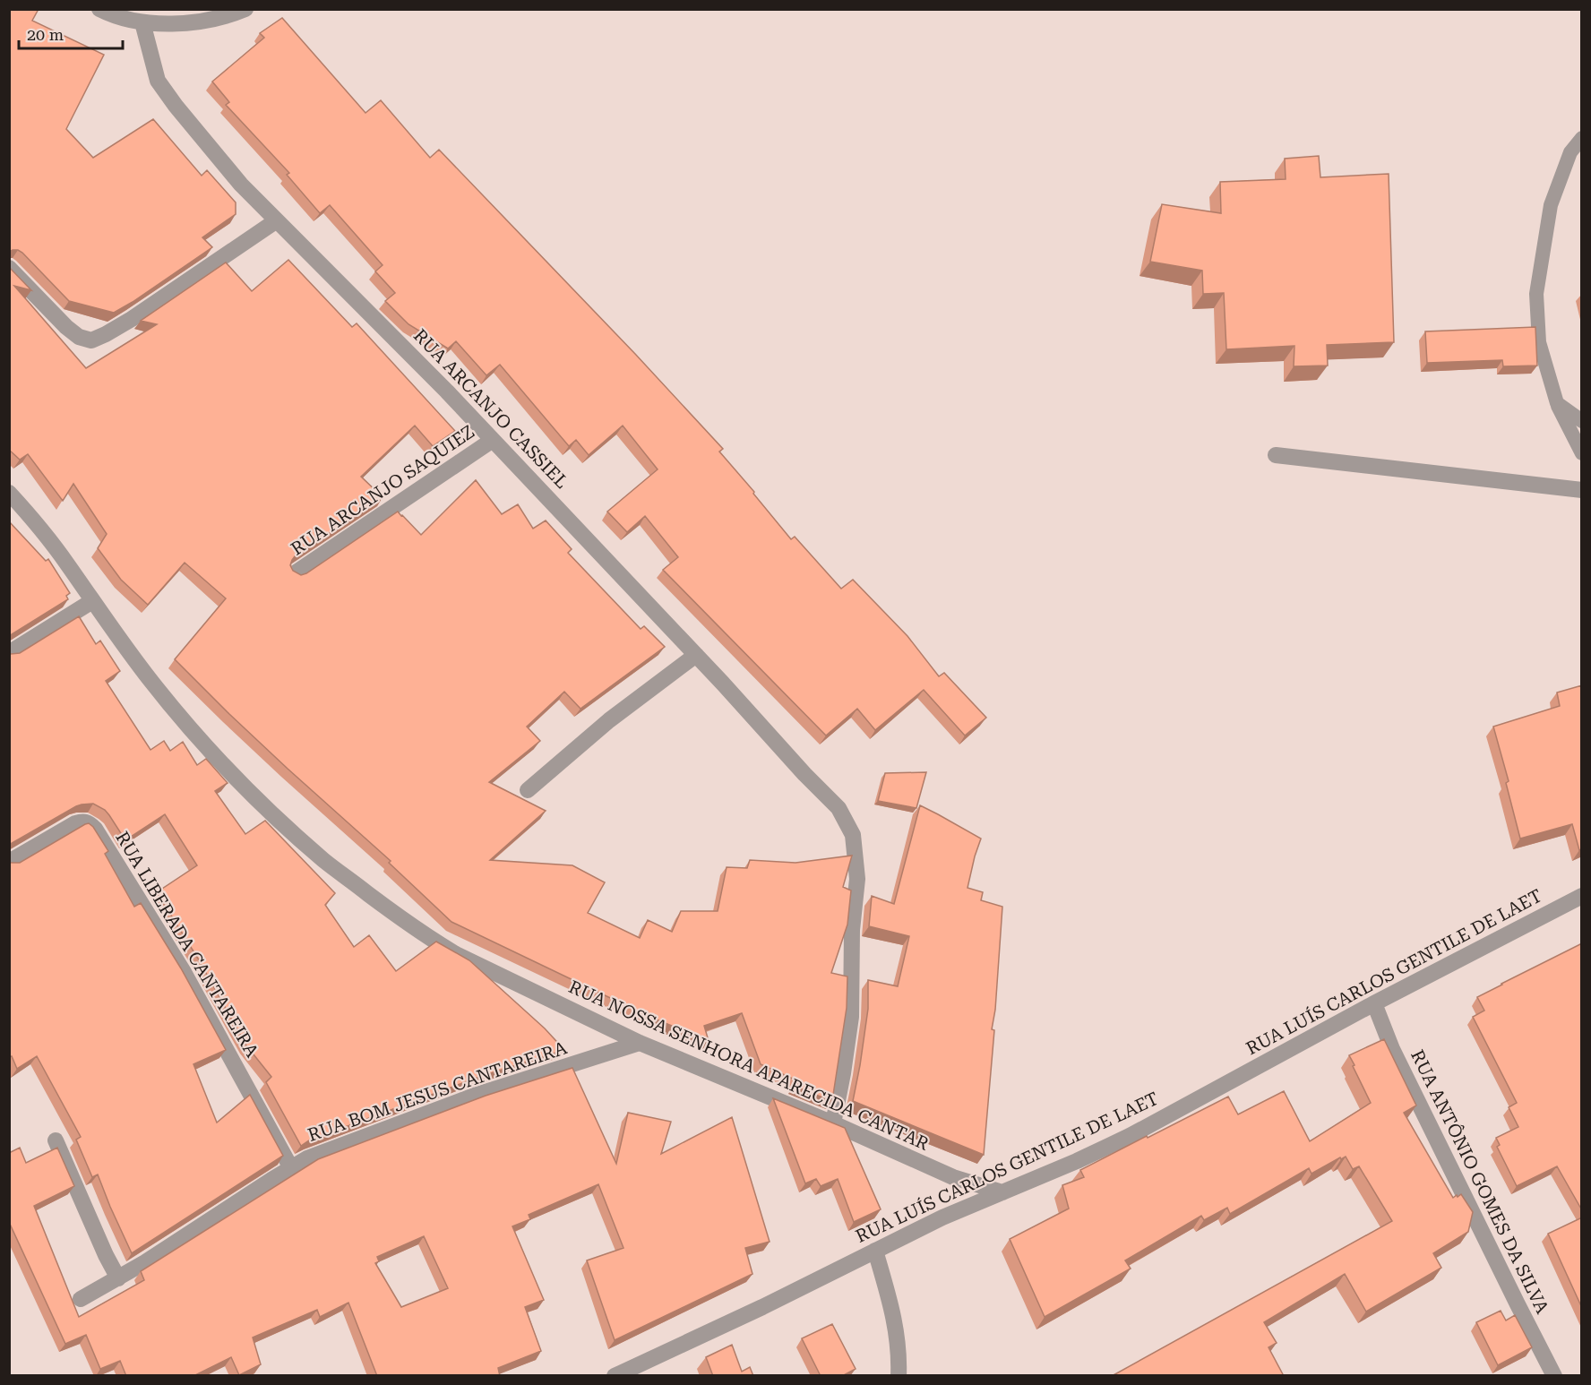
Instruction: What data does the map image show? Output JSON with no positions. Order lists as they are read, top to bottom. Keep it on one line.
{"streets":{"street":["RUA ARCANJO CASSIEL","RUA ARCANJO SAQUIEZ","RUA LIBERADA CANTAREIRA","RUA LUÍS CARLOS GENTILE DE LAET","RUA NOSSA SENHORA APARECIDA CANTAR","RUA BOM JESUS CANTAREIRA","RUA ANTÔNIO GOMES DA SILVA"]},"crossings":[["RUA ARCANJO CASSIEL","RUA ARCANJO SAQUIEZ"],["RUA ARCANJO CASSIEL","RUA NOSSA SENHORA APARECIDA CANTAR"],["RUA LIBERADA CANTAREIRA","RUA BOM JESUS CANTAREIRA"],["RUA LUÍS CARLOS GENTILE DE LAET","RUA NOSSA SENHORA APARECIDA CANTAR"],["RUA LUÍS CARLOS GENTILE DE LAET","RUA ANTÔNIO GOMES DA SILVA"],["RUA NOSSA SENHORA APARECIDA CANTAR","RUA BOM JESUS CANTAREIRA"]],"scale_bar":"20 m"}
